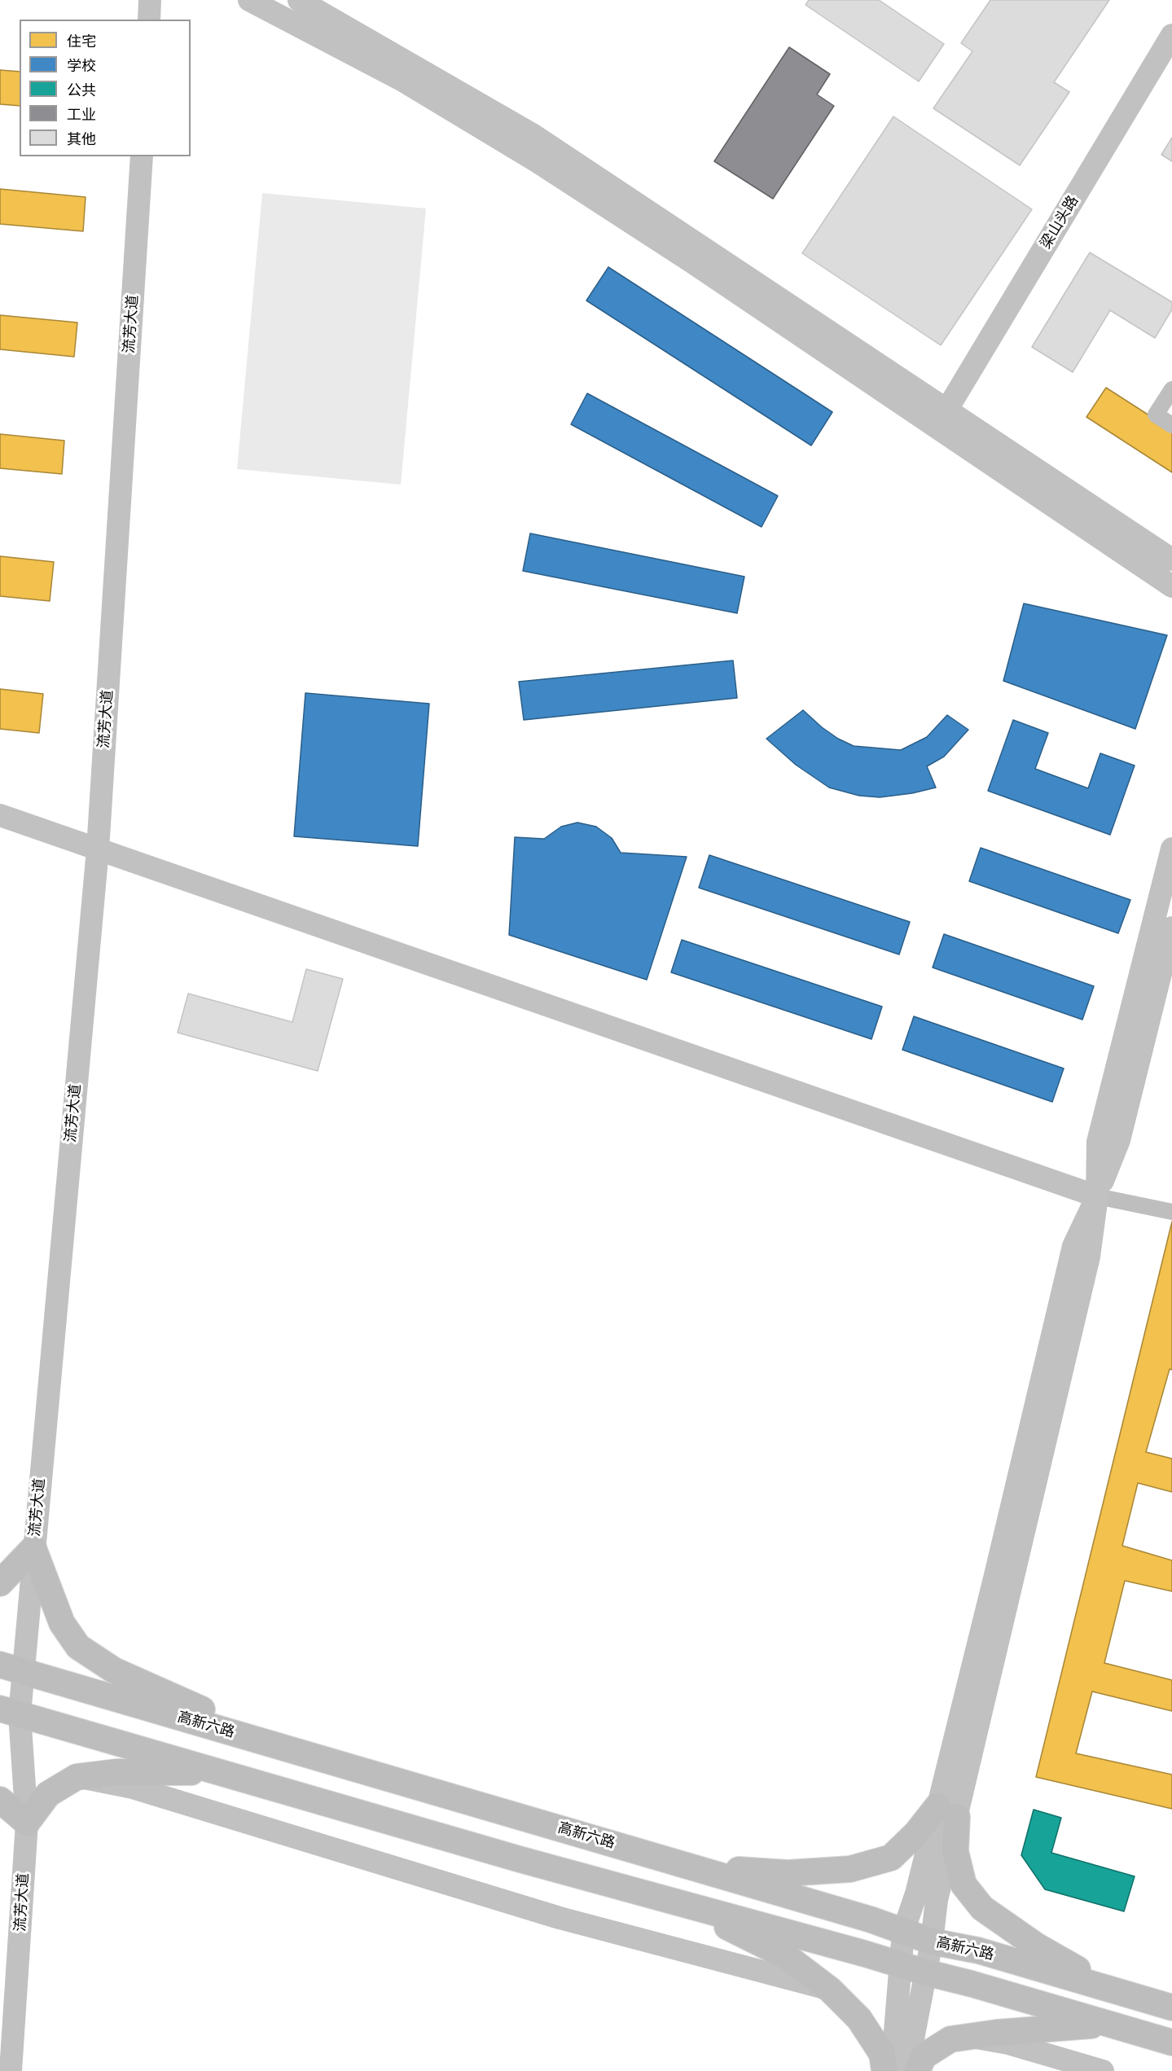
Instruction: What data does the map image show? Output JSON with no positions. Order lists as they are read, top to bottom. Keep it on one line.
{"streets":{"main road":["梁山头路","流芳大道","高新六路"]},"crossings":[["流芳大道","高新六路"]],"legend":["住宅","学校","公共","工业","其他"]}
